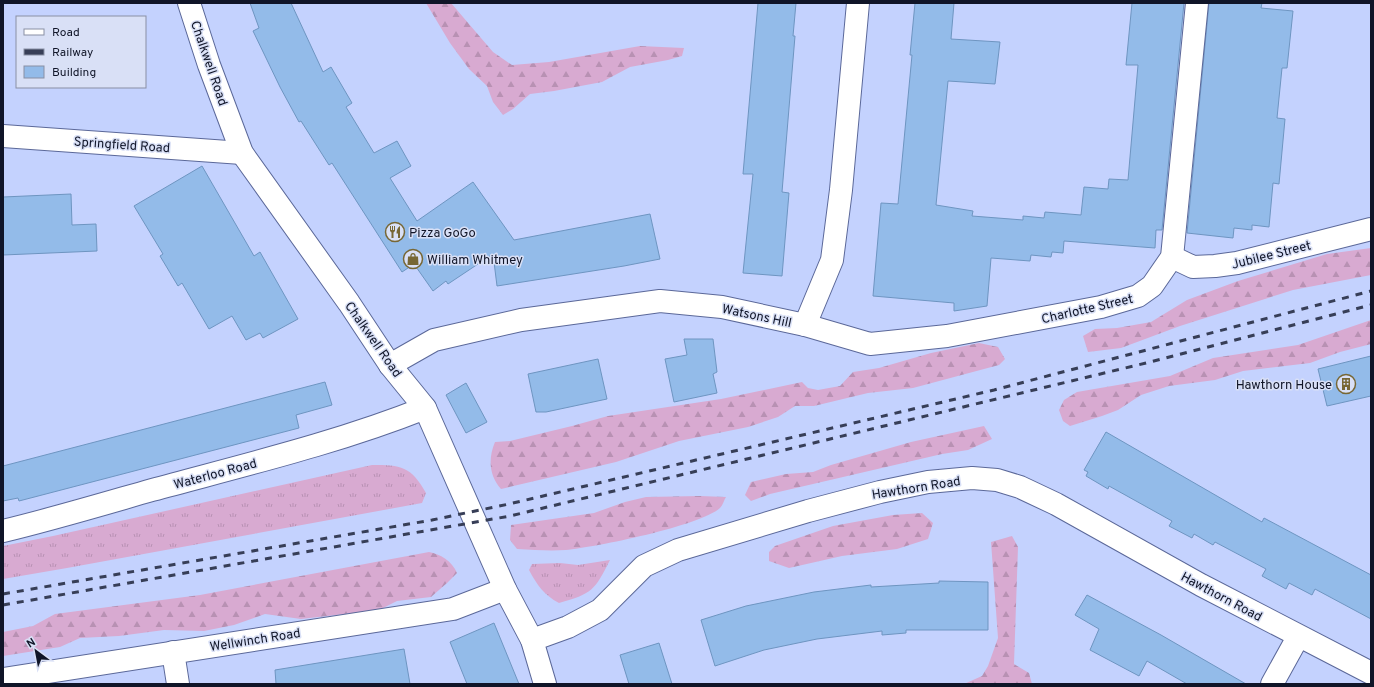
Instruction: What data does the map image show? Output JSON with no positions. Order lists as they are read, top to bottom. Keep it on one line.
{"streets":{"street":["Chalkwell Road","Springfield Road","Jubilee Street","Charlotte Street","Watsons Hill","Waterloo Road","Hawthorn Road","Wellwinch Road"]},"crossings":[["Chalkwell Road","Springfield Road"],["Chalkwell Road","Watsons Hill"],["Chalkwell Road","Waterloo Road"],["Chalkwell Road","Hawthorn Road"],["Chalkwell Road","Wellwinch Road"],["Jubilee Street","Charlotte Street"],["Charlotte Street","Watsons Hill"]],"places":{"restaurant":["Pizza GoGo"],"shop":["William Whitmey"],"building":["Hawthorn House"]},"legend":["Road","Railway","Building"],"north":"top left"}
